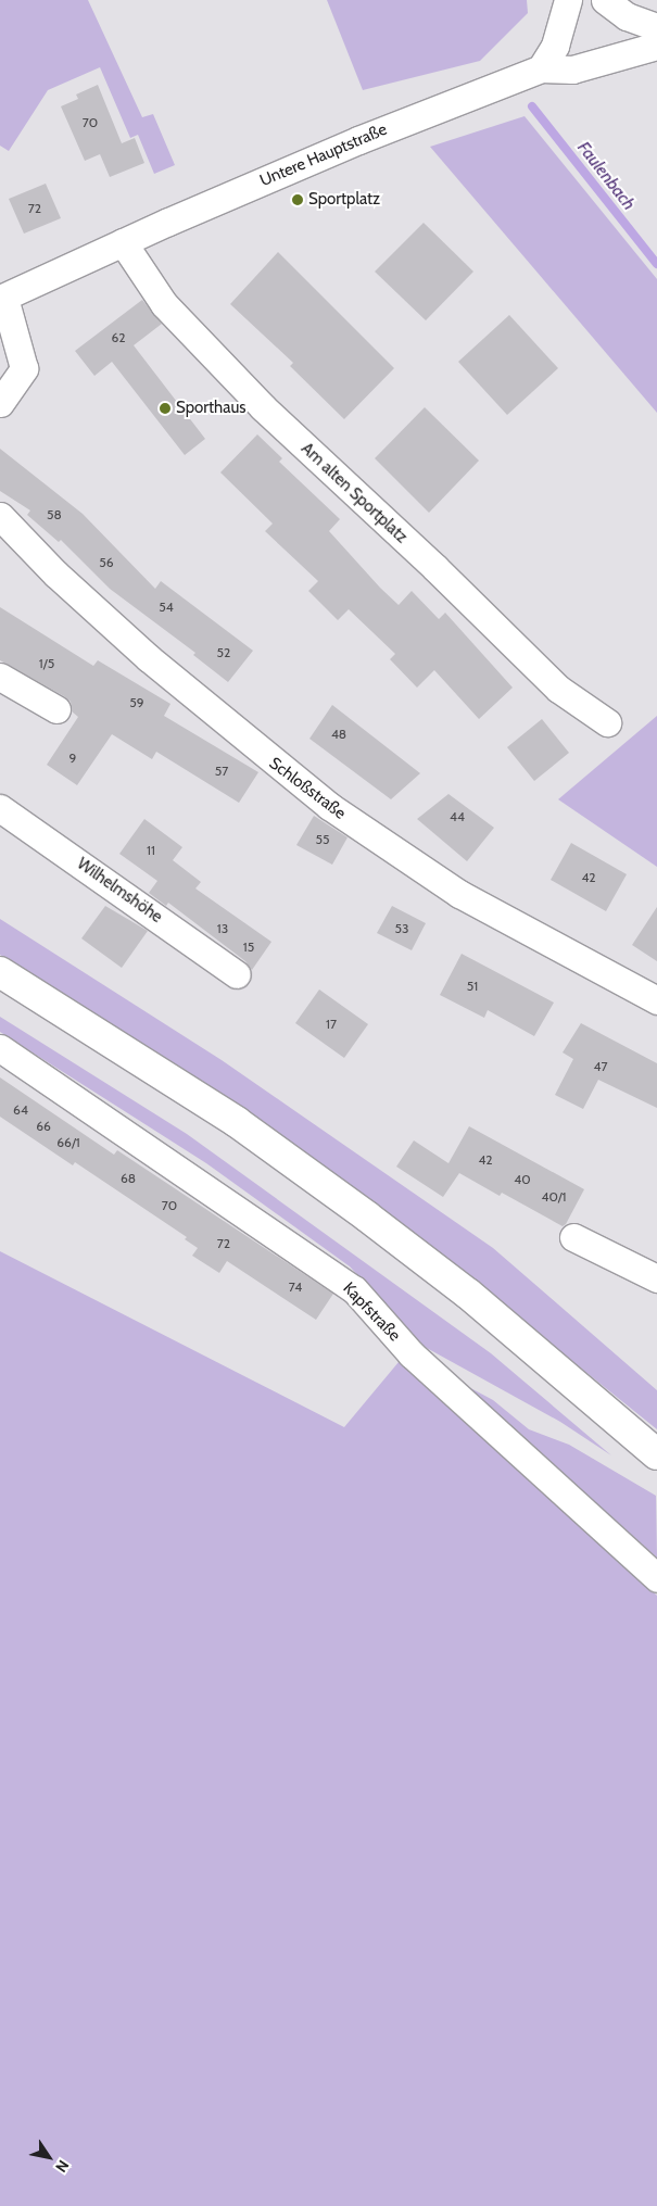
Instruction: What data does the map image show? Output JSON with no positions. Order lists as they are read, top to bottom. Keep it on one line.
{"streets":{"street":["Untere Hauptstraße","Am alten Sportplatz","Schloßstraße","Wilhelmshöhe","Kapfstraße"]},"crossings":[["Untere Hauptstraße","Am alten Sportplatz"]],"water":["Faulenbach"],"places":["Sportplatz","Sporthaus"],"house_numbers":["70","72","62","58","56","54","52","1/5","59","48","9","57","44","55","11","42","13","53","15","51","17","47","64","66","66/1","42","68","40","40/1","70","72","74"],"north":"bottom right"}
